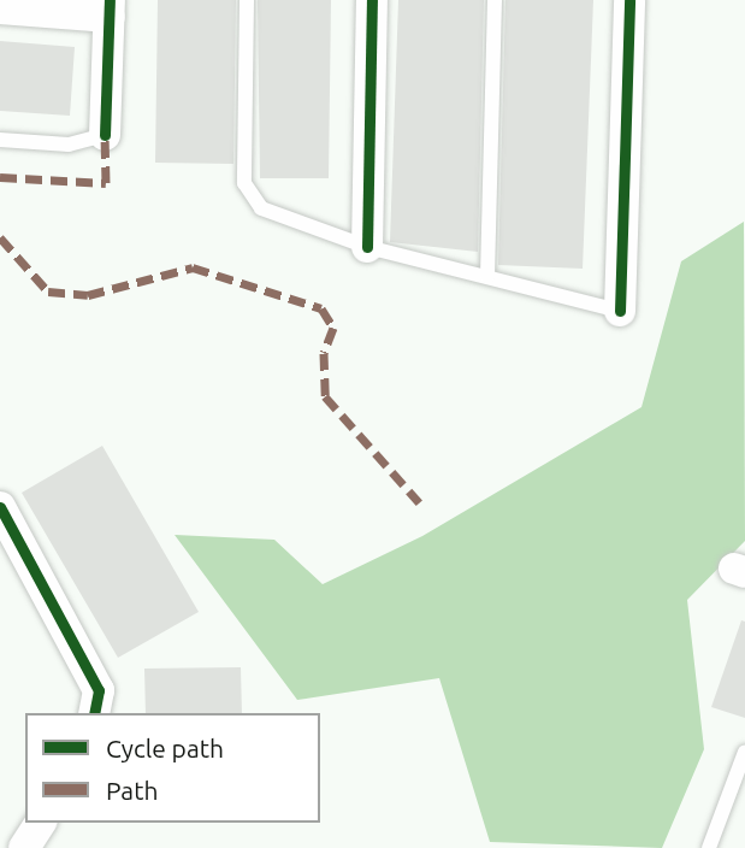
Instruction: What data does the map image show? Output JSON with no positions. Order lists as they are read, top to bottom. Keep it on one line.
{"legend":["Cycle path","Path"]}
